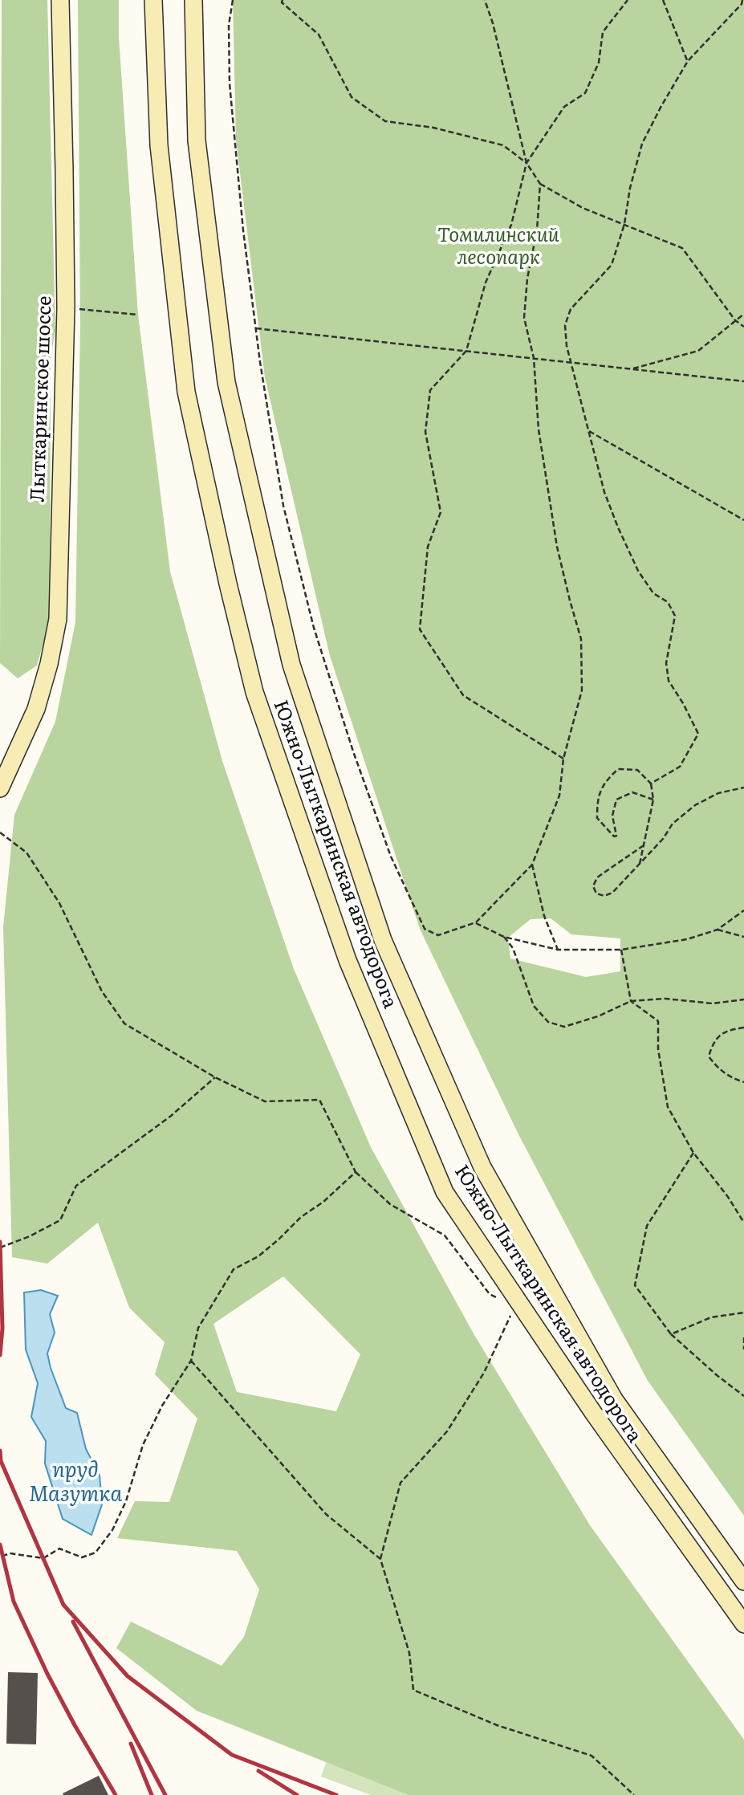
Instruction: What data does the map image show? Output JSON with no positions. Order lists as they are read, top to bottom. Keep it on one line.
{"streets":{"main road":["Лыткаринское шоссе","Южно-Лыткаринская автодорога"]},"water":["пруд Мазутка"],"parks":["Томилинский лесопарк"]}
